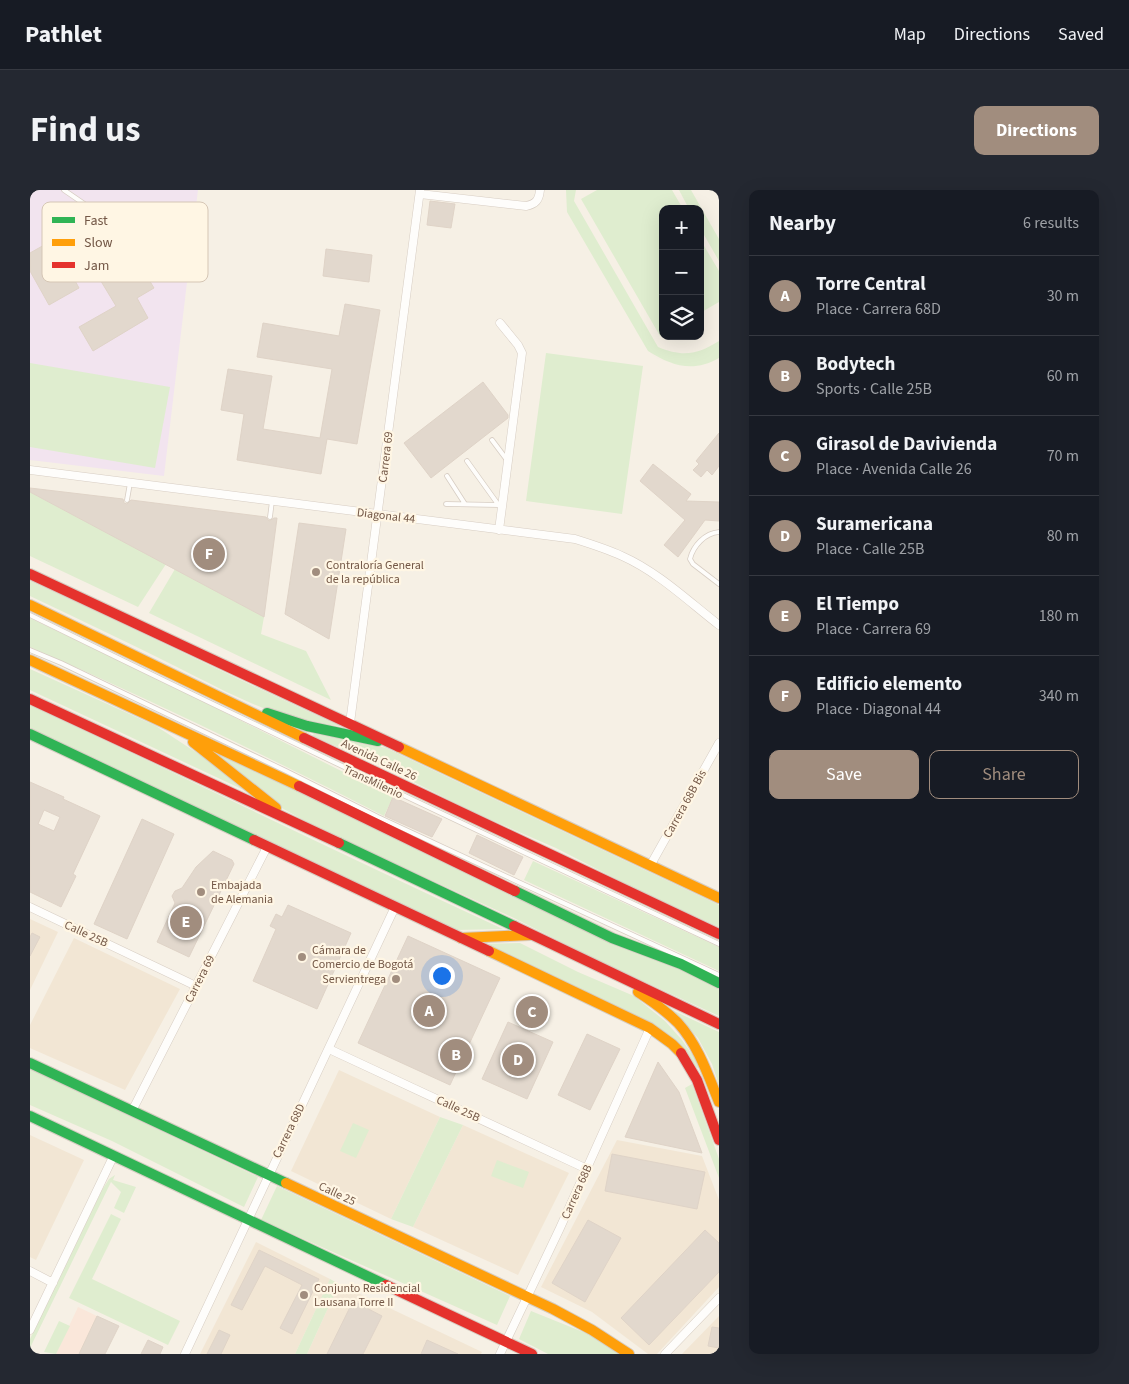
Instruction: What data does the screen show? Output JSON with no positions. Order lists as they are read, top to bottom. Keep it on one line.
{"streets":{"main road":["Avenida Calle 26","Calle 25"],"street":["Carrera 69","Diagonal 44","Carrera 68B Bis","Calle 25B","Carrera 68D","Carrera 68B"],"lane":["TransMilenio"]},"crossings":[["Carrera 69","Diagonal 44"],["Carrera 69","Avenida Calle 26"],["Carrera 69","Calle 25B"],["Carrera 69","Calle 25"],["Avenida Calle 26","Carrera 68B Bis"],["Calle 25B","Carrera 68D"],["Calle 25B","Carrera 68B"],["Carrera 68D","Calle 25"],["Carrera 68B","Calle 25"]],"places":["Contraloría General de la república","Embajada de Alemania","Cámara de Comercio de Bogotá","Servientrega","Conjunto Residencial Lausana Torre II"],"legend":["Fast","Slow","Jam"],"page":{"header":"Pathlet","nav":["Map","Directions","Saved"],"title":"Find us","buttons":["Directions",["Save","Share"]],"heading":["Nearby","6 results"],"map_buttons":["+","−"],"list":[{"mark":"A","name":"Torre Central","note":"Place · Carrera 68D","value":"30 m"},{"mark":"B","name":"Bodytech","note":"Sports · Calle 25B","value":"60 m"},{"mark":"C","name":"Girasol de Davivienda","note":"Place · Avenida Calle 26","value":"70 m"},{"mark":"D","name":"Suramericana","note":"Place · Calle 25B","value":"80 m"},{"mark":"E","name":"El Tiempo","note":"Place · Carrera 69","value":"180 m"},{"mark":"F","name":"Edificio elemento","note":"Place · Diagonal 44","value":"340 m"}],"pins":["F","E","A","C","B","D"]}}
